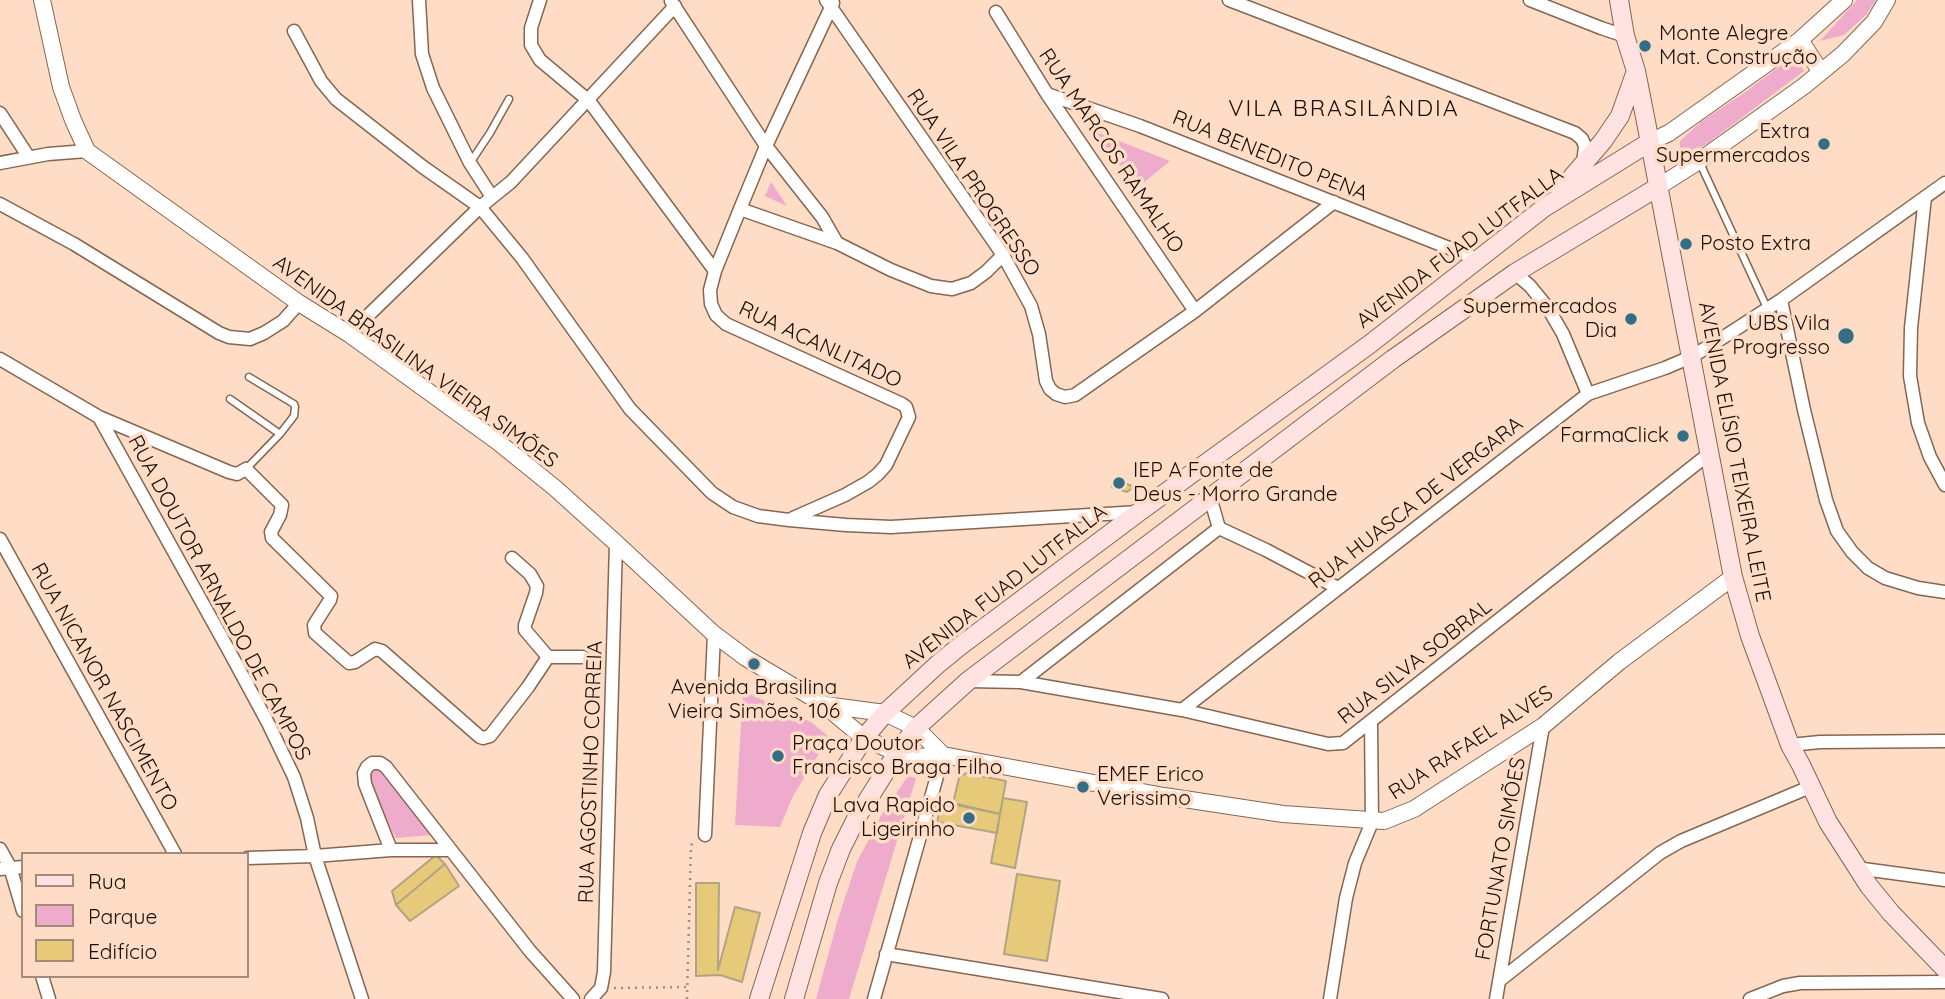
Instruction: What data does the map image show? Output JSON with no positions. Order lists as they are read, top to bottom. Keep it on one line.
{"streets":{"main road":["AVENIDA FUAD LUTFALLA","AVENIDA ELÍSIO TEIXEIRA LEITE"],"street":["RUA MARCOS RAMALHO","RUA BENEDITO PENA","RUA VILA PROGRESSO","RUA ACANLITADO","AVENIDA BRASILINA VIEIRA SIMÕES","RUA HUASCA DE VERGARA","RUA DOUTOR ARNALDO DE CAMPOS","RUA SILVA SOBRAL","RUA NICANOR NASCIMENTO","RUA RAFAEL ALVES","RUA AGOSTINHO CORREIA","FORTUNATO SIMÕES"]},"crossings":[["RUA MARCOS RAMALHO","RUA BENEDITO PENA"],["RUA MARCOS RAMALHO","RUA VILA PROGRESSO"],["RUA BENEDITO PENA","RUA VILA PROGRESSO"],["RUA BENEDITO PENA","AVENIDA FUAD LUTFALLA"],["RUA VILA PROGRESSO","RUA ACANLITADO"],["AVENIDA FUAD LUTFALLA","AVENIDA BRASILINA VIEIRA SIMÕES"],["AVENIDA FUAD LUTFALLA","AVENIDA ELÍSIO TEIXEIRA LEITE"],["AVENIDA BRASILINA VIEIRA SIMÕES","RUA RAFAEL ALVES"],["AVENIDA BRASILINA VIEIRA SIMÕES","RUA AGOSTINHO CORREIA"],["AVENIDA ELÍSIO TEIXEIRA LEITE","RUA HUASCA DE VERGARA"],["AVENIDA ELÍSIO TEIXEIRA LEITE","RUA SILVA SOBRAL"],["AVENIDA ELÍSIO TEIXEIRA LEITE","RUA RAFAEL ALVES"],["RUA HUASCA DE VERGARA","RUA SILVA SOBRAL"],["RUA RAFAEL ALVES","FORTUNATO SIMÕES"]],"districts":["VILA BRASILÂNDIA"],"places":["Monte Alegre Mat. Construção","Extra Supermercados","Posto Extra","Supermercados Dia","UBS Vila Progresso","FarmaClick","IEP A Fonte de Deus - Morro Grande","Avenida Brasilina Vieira Simões, 106","Praça Doutor Francisco Braga Filho","EMEF Erico Verissimo","Lava Rapido Ligeirinho"],"legend":["Rua","Parque","Edifício"]}
